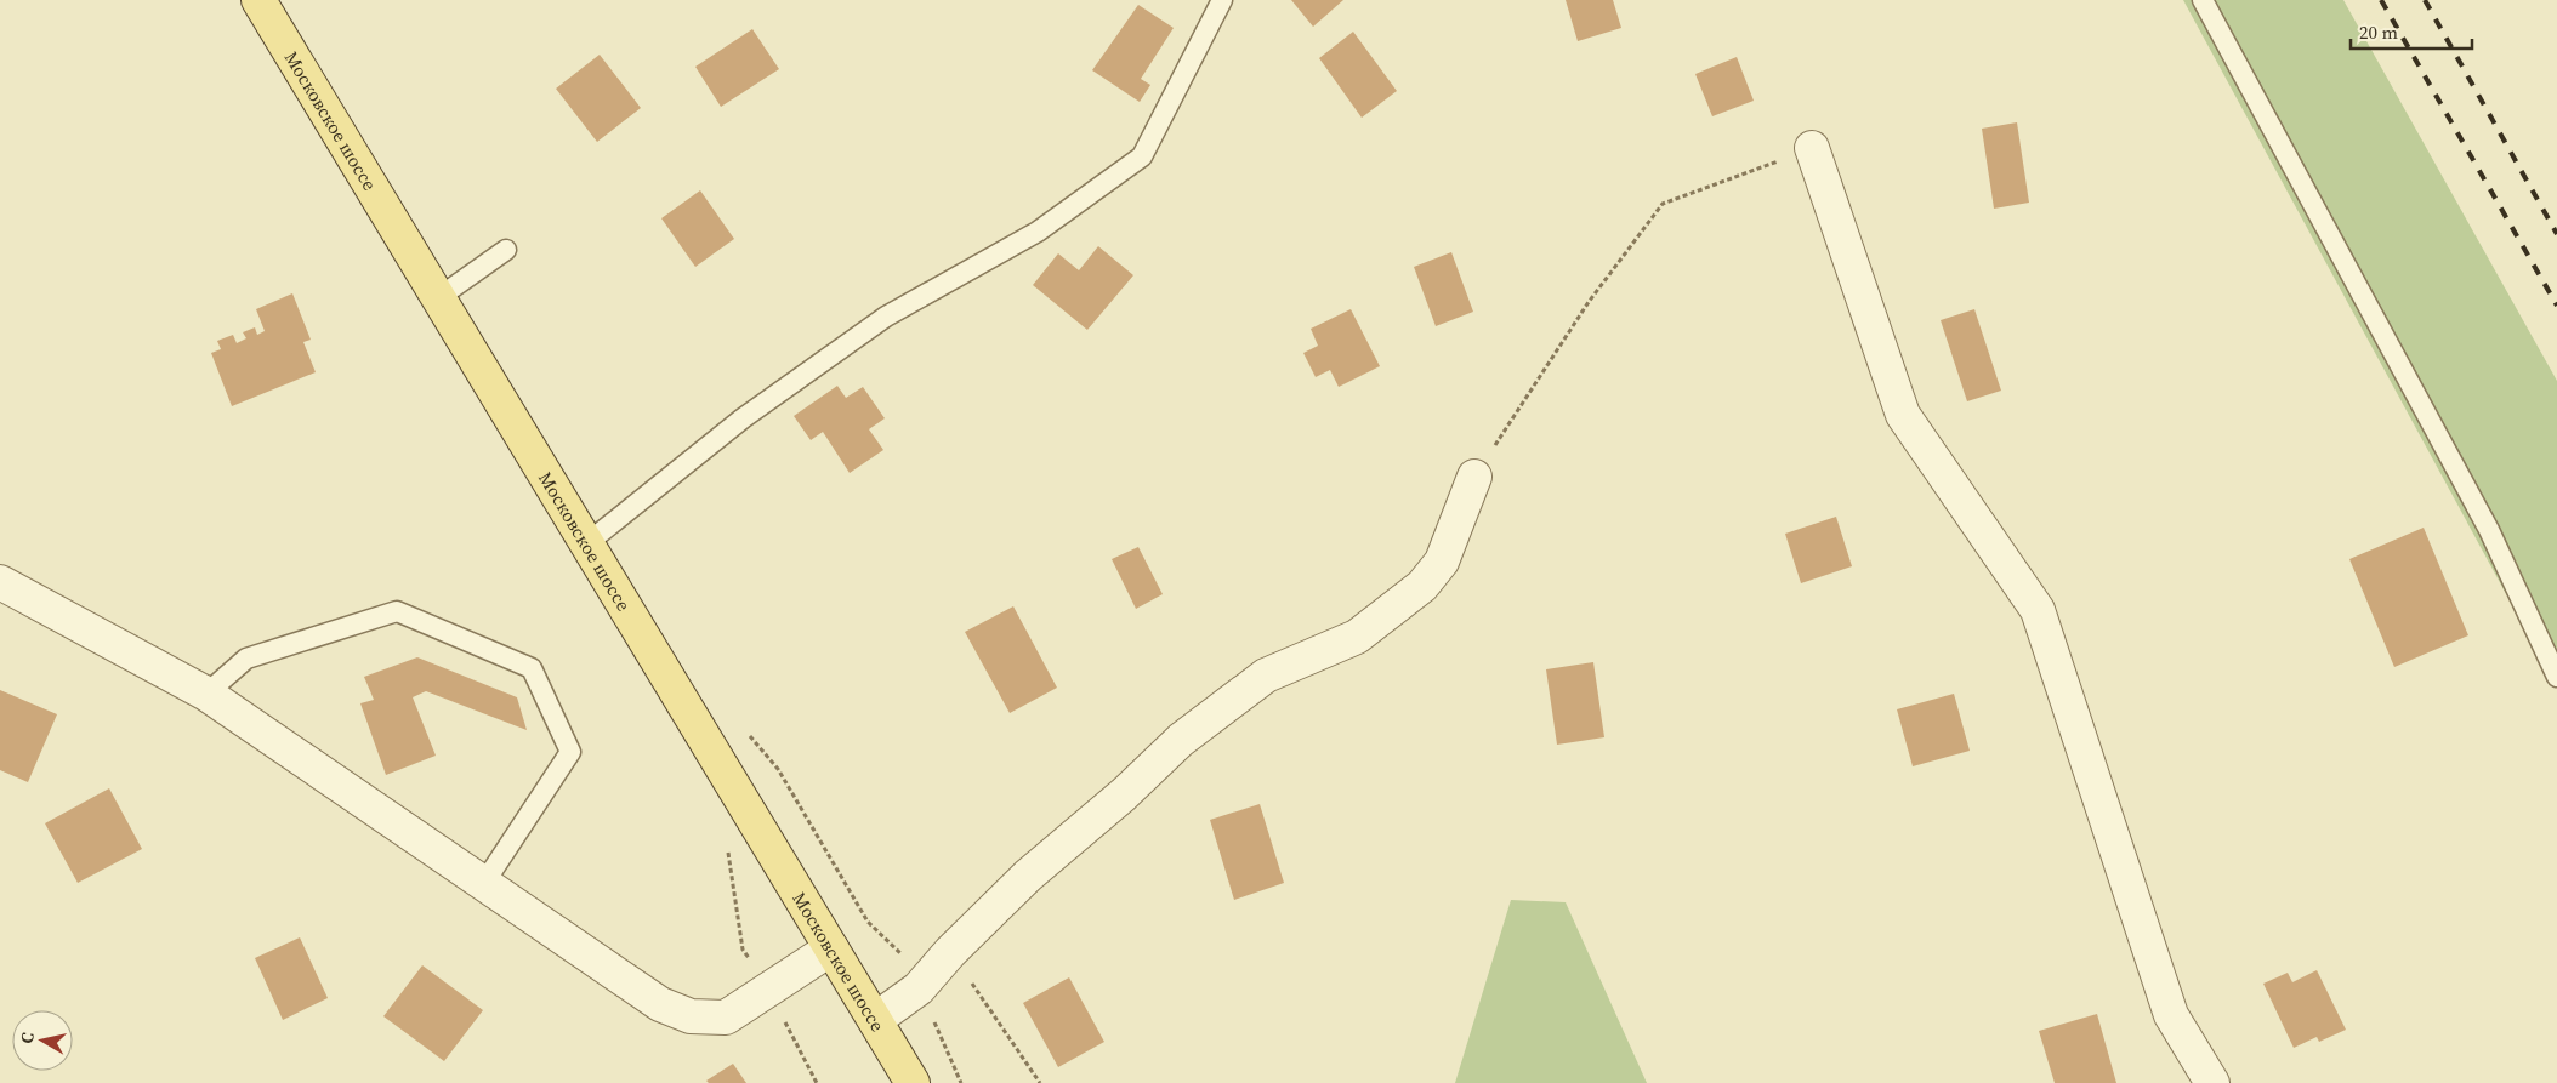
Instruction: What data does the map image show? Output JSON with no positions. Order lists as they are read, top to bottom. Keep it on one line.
{"streets":{"main road":["Московское шоссе"]},"scale_bar":"20 m","north":"left"}
